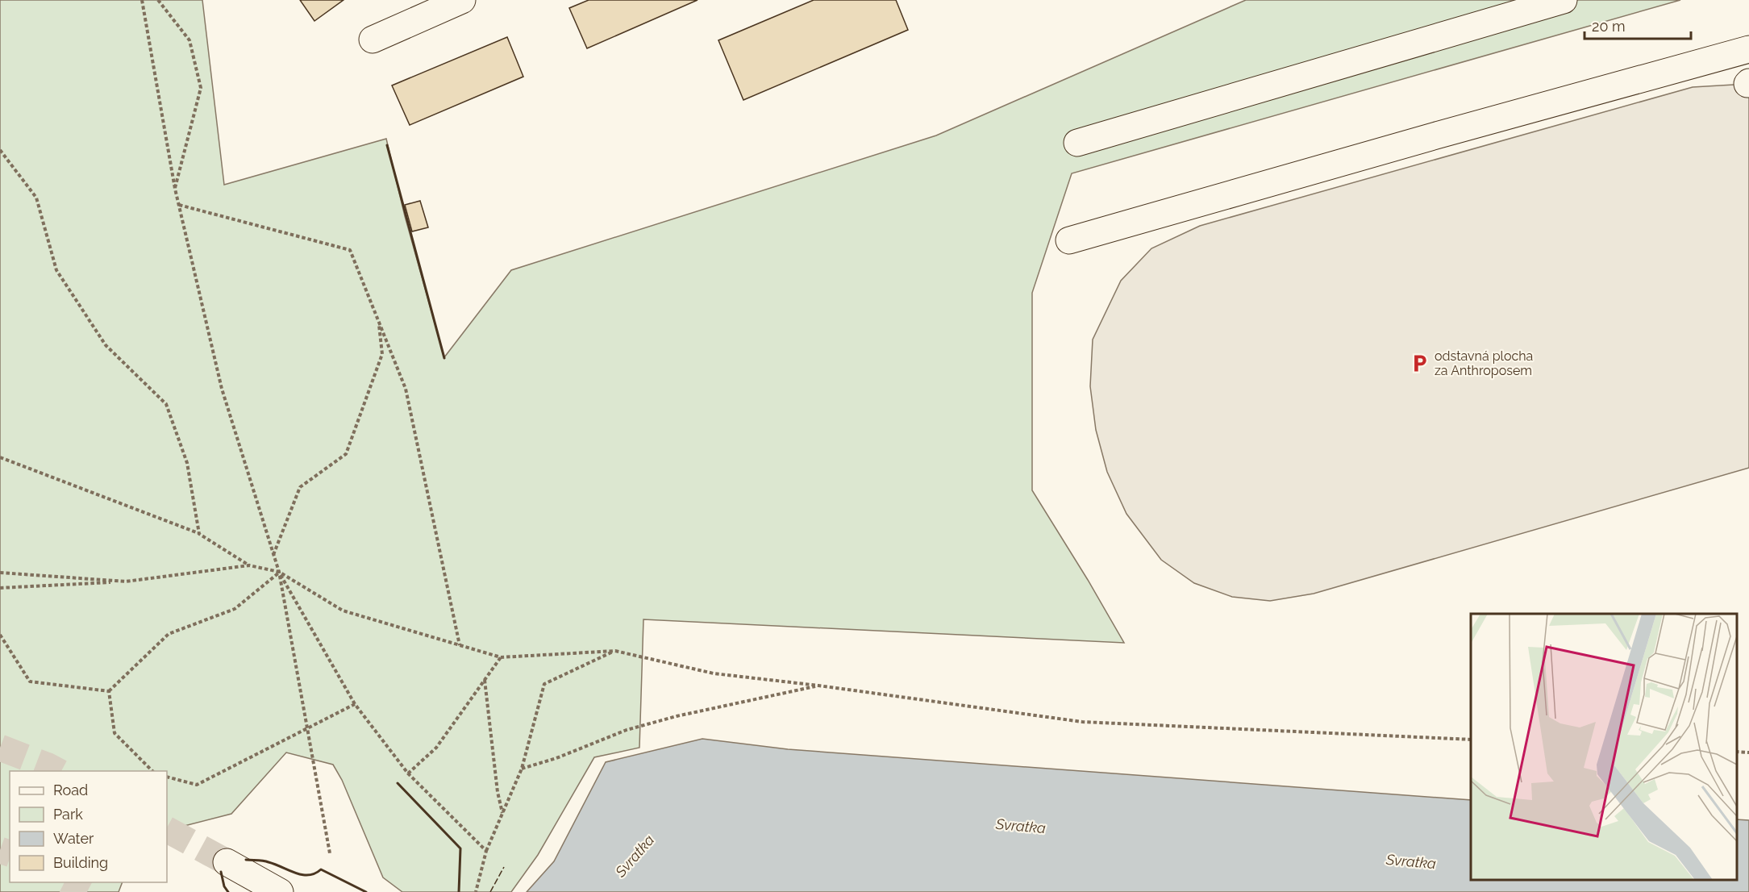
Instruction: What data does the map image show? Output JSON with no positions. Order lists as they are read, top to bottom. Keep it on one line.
{"water":["Svratka"],"places":{"parking":["odstavná plocha za Anthroposem"]},"legend":["Road","Park","Water","Building"],"scale_bar":"20 m"}
